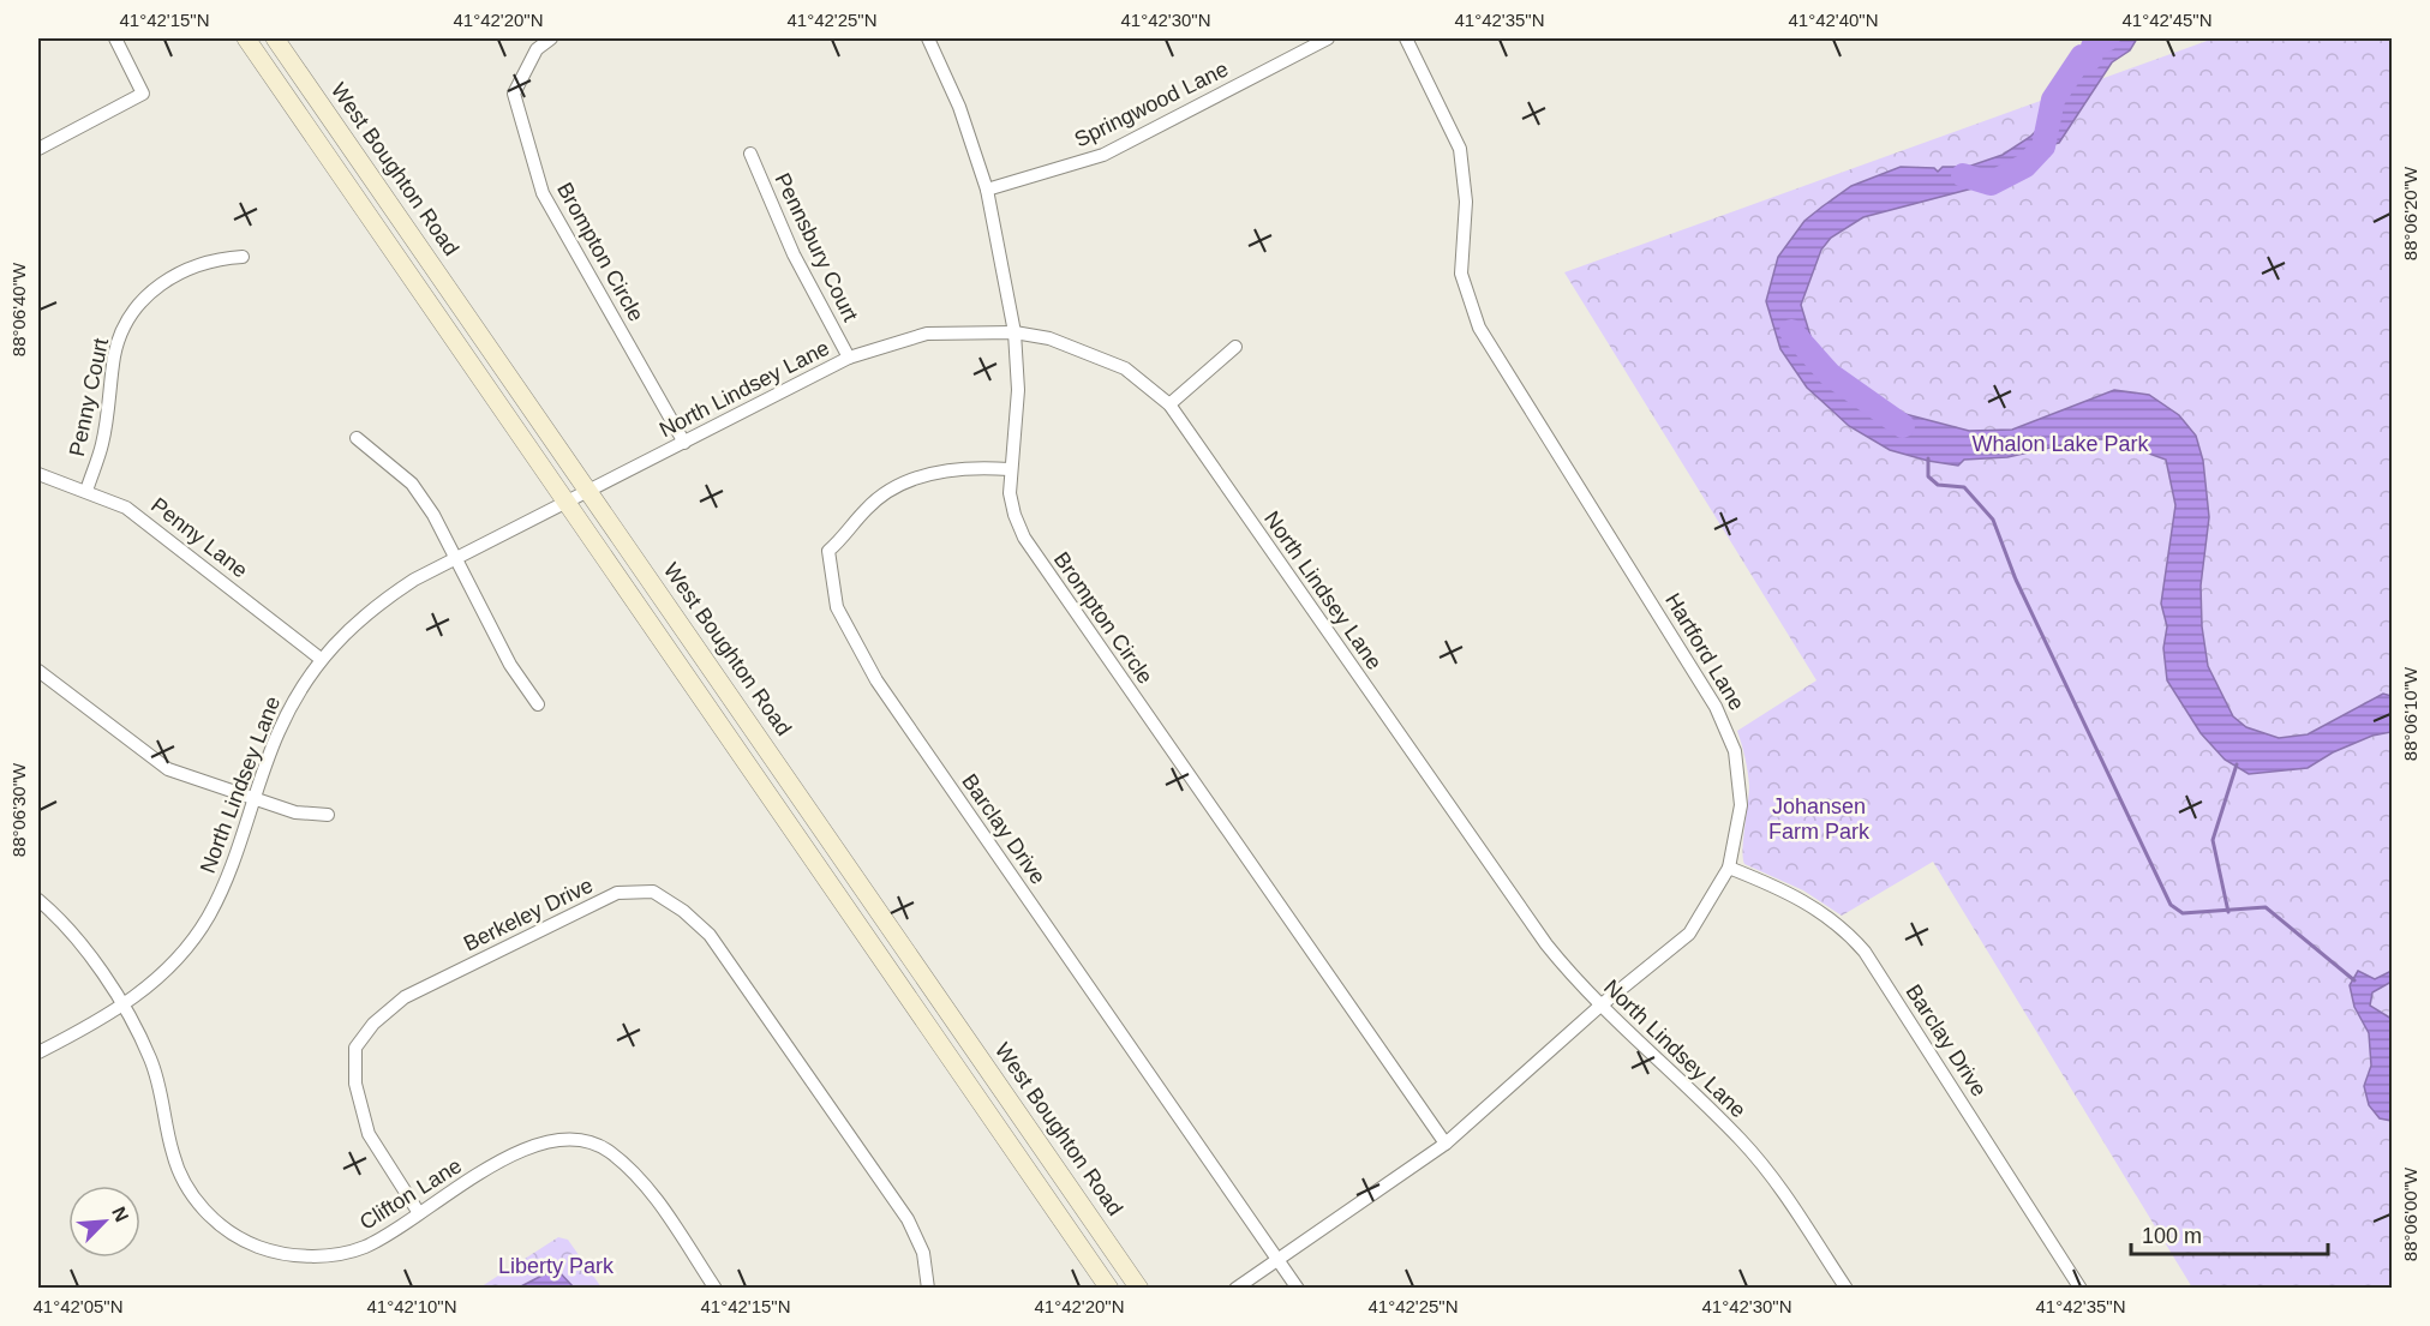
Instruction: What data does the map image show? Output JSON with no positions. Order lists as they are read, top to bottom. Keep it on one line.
{"streets":{"main road":["West Boughton Road"],"street":["Springwood Lane","Pennsbury Court","Brompton Circle","North Lindsey Lane","Penny Court","Penny Lane","Hartford Lane","Barclay Drive","Berkeley Drive","Clifton Lane"]},"crossings":[["Springwood Lane","Brompton Circle"],["West Boughton Road","North Lindsey Lane"],["Pennsbury Court","North Lindsey Lane"],["Brompton Circle","North Lindsey Lane"],["Brompton Circle","Hartford Lane"],["Brompton Circle","Barclay Drive"],["North Lindsey Lane","Penny Lane"],["North Lindsey Lane","Hartford Lane"],["North Lindsey Lane","Clifton Lane"],["Penny Court","Penny Lane"],["Hartford Lane","Barclay Drive"],["Berkeley Drive","Clifton Lane"]],"parks":["Whalon Lake Park","Johansen Farm Park","Liberty Park"],"scale_bar":"100 m","north":"top right","coordinates":["41°42'15\"N","41°42'20\"N","41°42'25\"N","41°42'30\"N","41°42'35\"N","41°42'40\"N","41°42'45\"N","88°06'20\"W","88°06'40\"W","88°06'10\"W","88°06'30\"W","88°06'00\"W","41°42'05\"N","41°42'10\"N"]}
